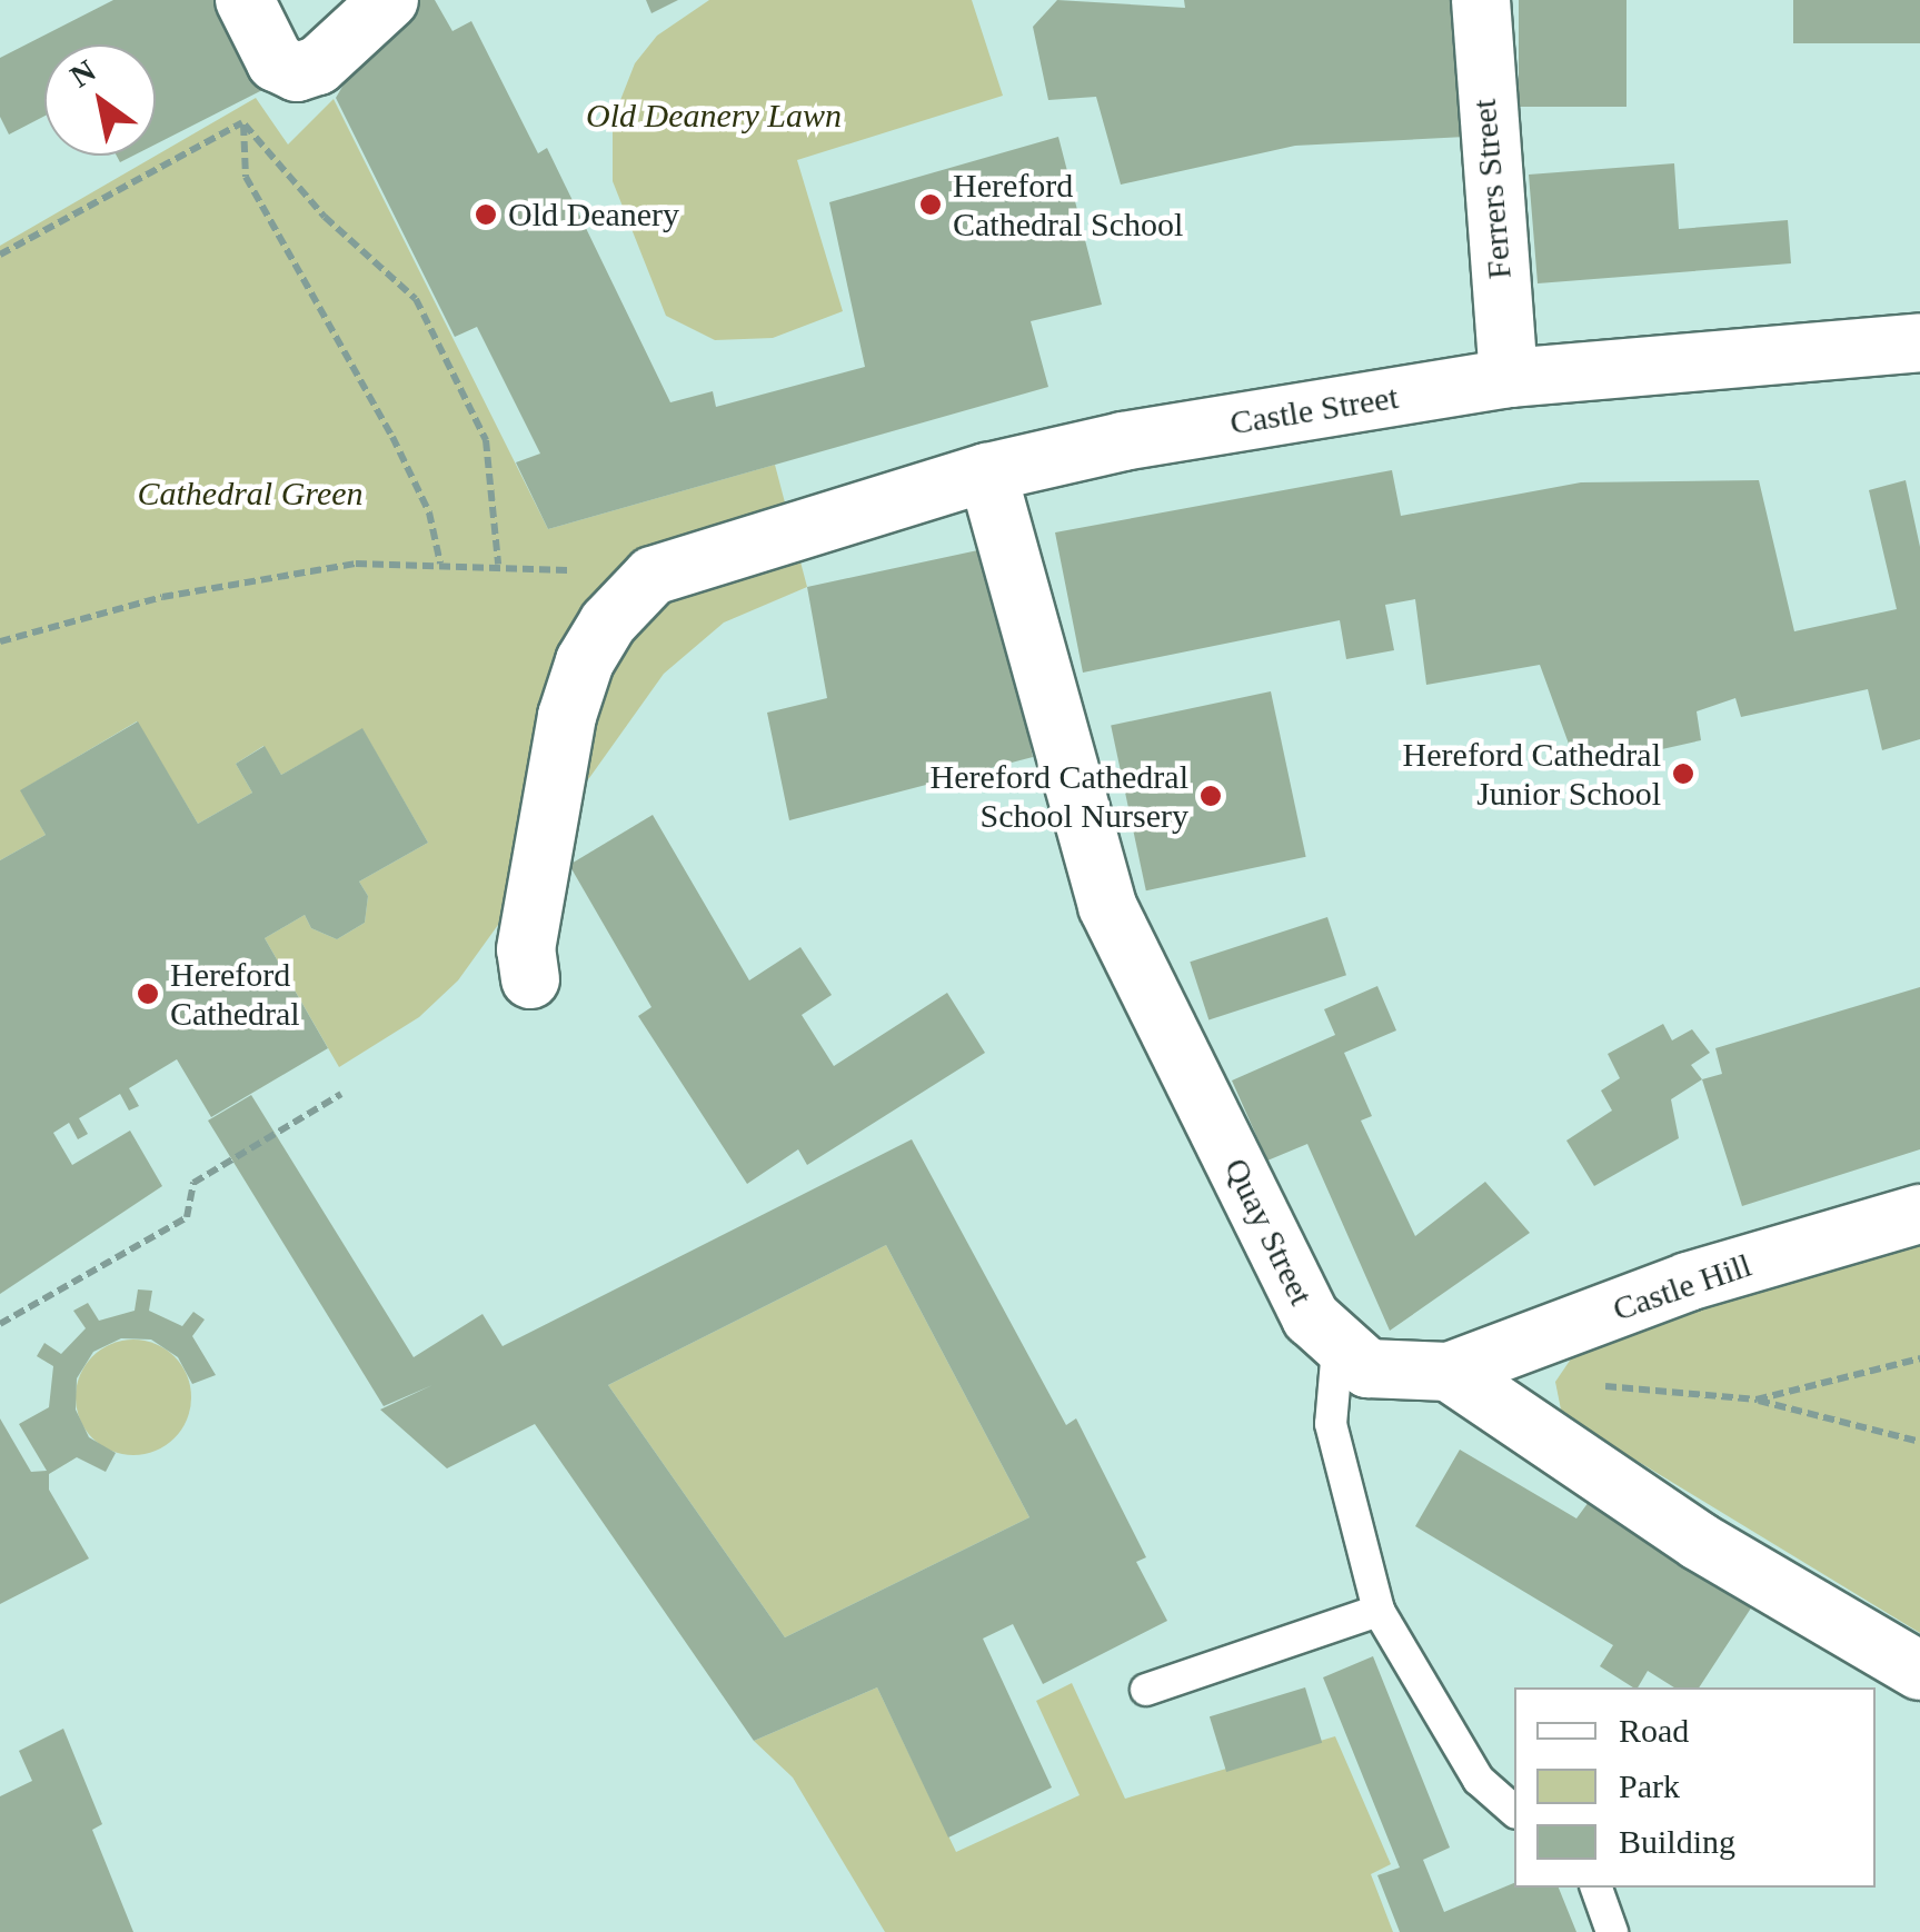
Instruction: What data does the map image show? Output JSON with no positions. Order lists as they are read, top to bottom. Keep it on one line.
{"streets":{"street":["Ferrers Street","Castle Street","Quay Street","Castle Hill"]},"crossings":[["Ferrers Street","Castle Street"],["Castle Street","Quay Street"]],"parks":["Old Deanery Lawn","Cathedral Green"],"places":["Hereford Cathedral School","Old Deanery","Hereford Cathedral Junior School","Hereford Cathedral School Nursery","Hereford Cathedral"],"legend":["Road","Park","Building"],"north":"top left"}
